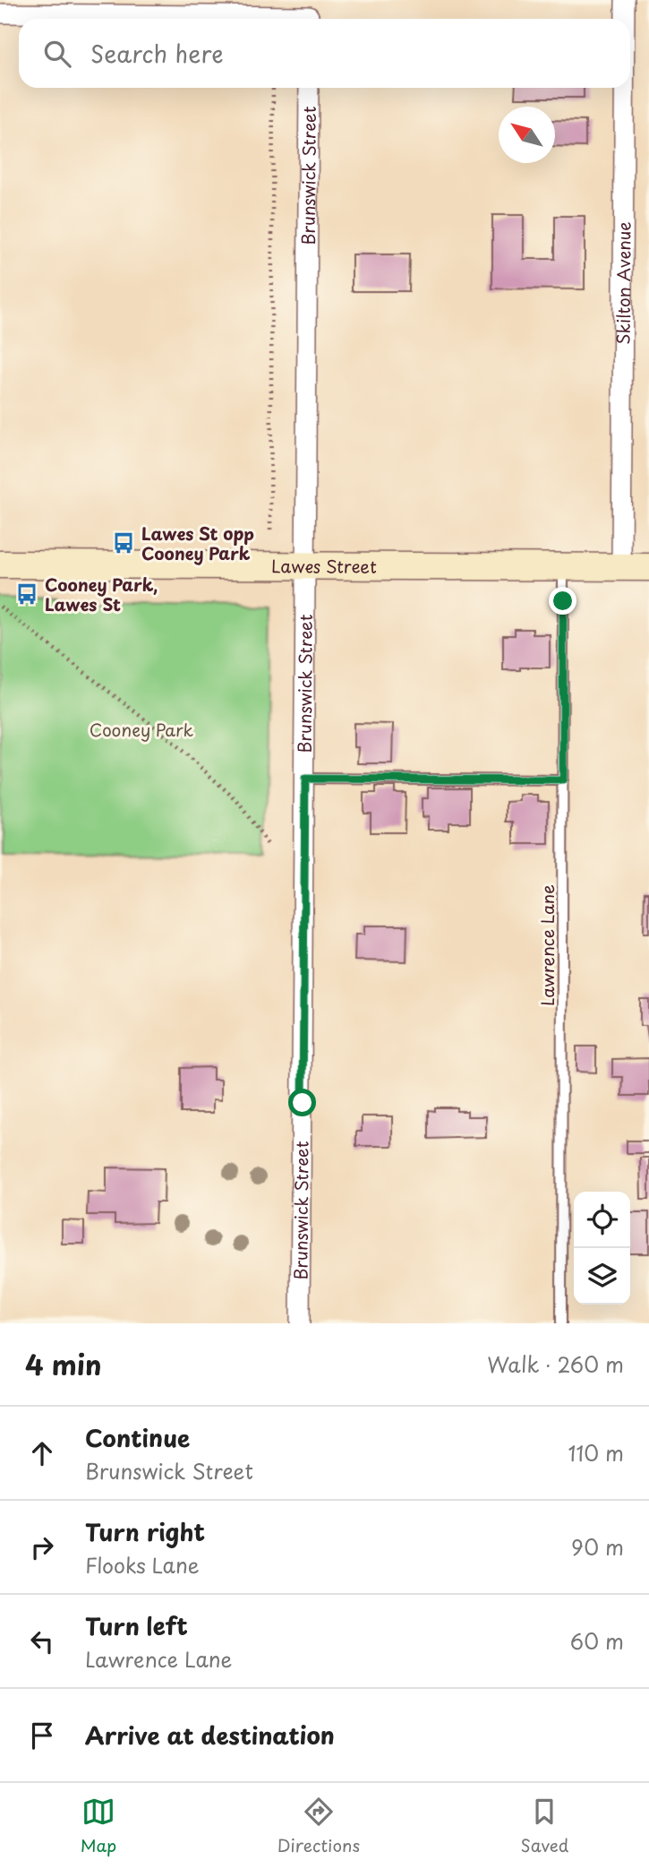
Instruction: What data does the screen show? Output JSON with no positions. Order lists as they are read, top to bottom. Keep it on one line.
{"streets":{"street":["Brunswick Street","Skilton Avenue","Lawes Street"],"lane":["Lawrence Lane"]},"crossings":[["Brunswick Street","Lawes Street"],["Skilton Avenue","Lawes Street"],["Lawes Street","Lawrence Lane"]],"parks":["Cooney Park"],"places":{"bus stop":["Lawes St opp Cooney Park","Cooney Park, Lawes St"]},"north":"top left","page":{"search":"Search here","heading":["4 min","Walk · 260 m"],"list":[["Continue","Brunswick Street","110 m"],["Turn right","Flooks Lane","90 m"],["Turn left","Lawrence Lane","60 m"],"Arrive at destination"],"nav":["Map","Directions","Saved"]}}
